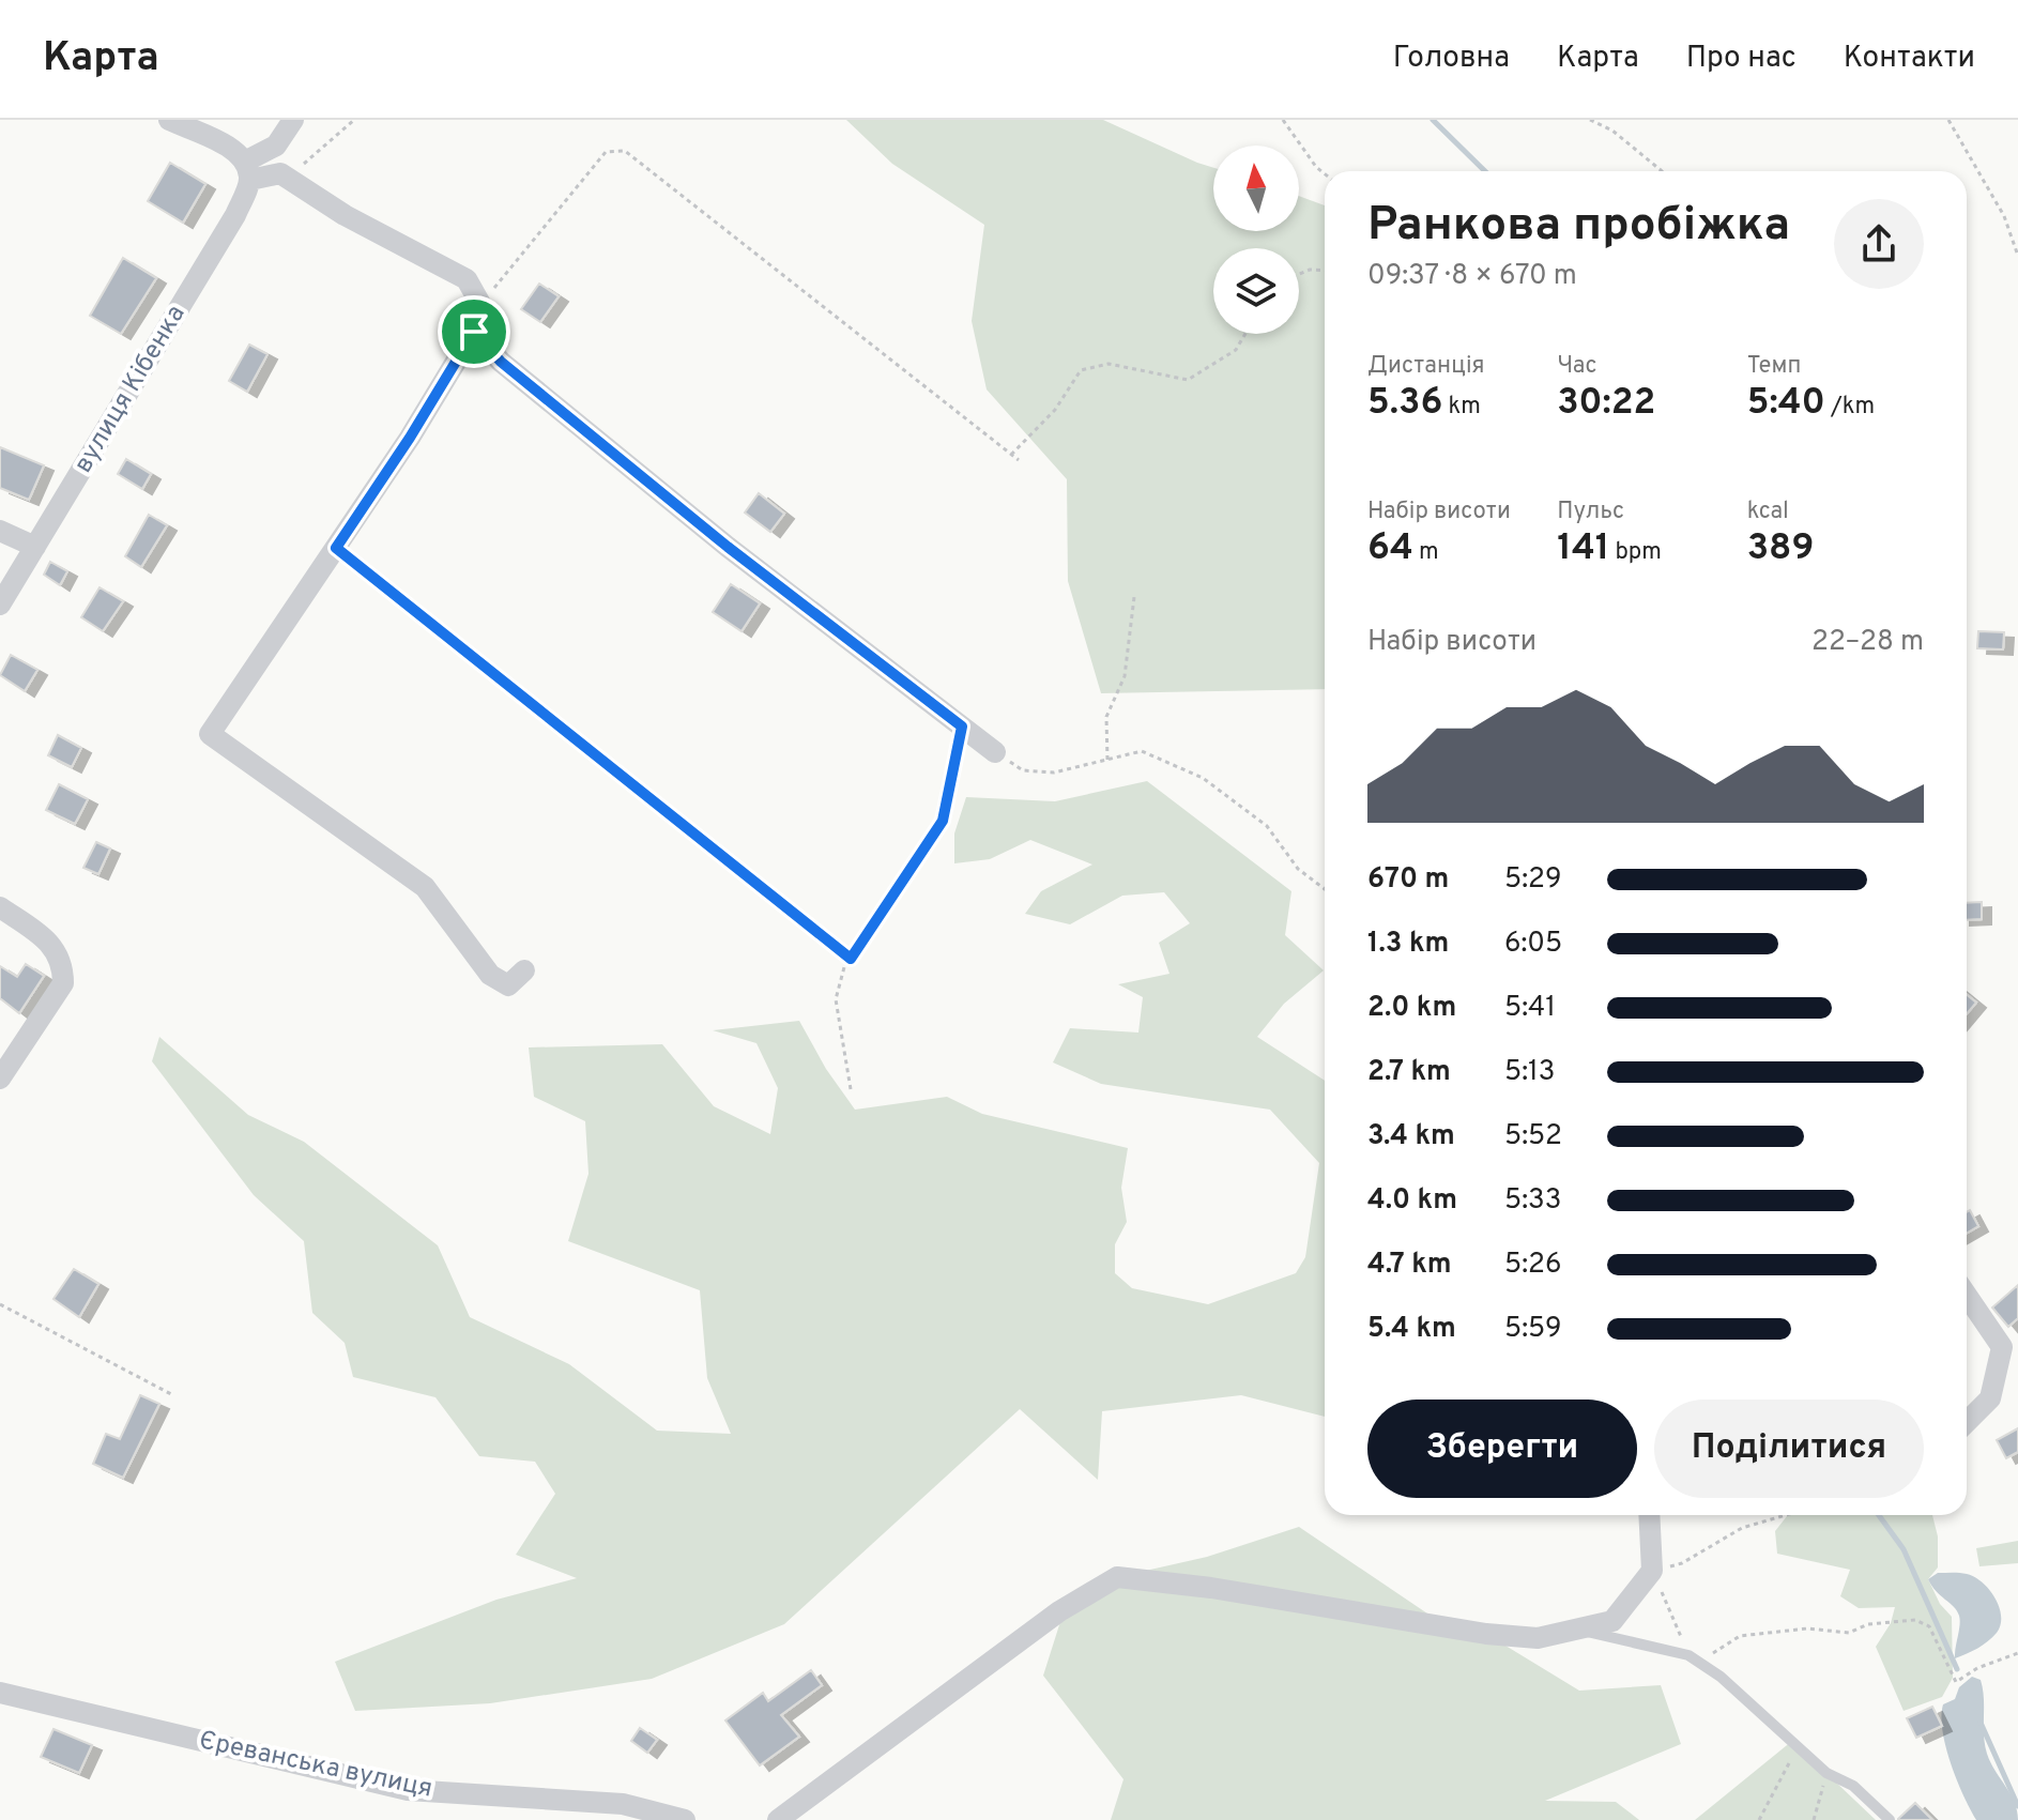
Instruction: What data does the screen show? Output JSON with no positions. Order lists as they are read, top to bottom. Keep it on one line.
{"streets":{"street":["вулиця Кібенка","Єреванська вулиця"]},"north":"top","page":{"header":"Карта","nav":["Головна","Карта","Про нас","Контакти"],"heading":["Ранкова пробіжка","09:37 · 8 × 670 m"],"stats":[["Дистанція","5.36 km"],["Час","30:22"],["Темп","5:40 /km"],["Набір висоти","64 m"],["Пульс","141 bpm"],["kcal","389"]],"chart":["Набір висоти","22–28 m"],"list":[{"name":"670 m","note":"5:29"},{"name":"1.3 km","note":"6:05"},{"name":"2.0 km","note":"5:41"},{"name":"2.7 km","note":"5:13"},{"name":"3.4 km","note":"5:52"},{"name":"4.0 km","note":"5:33"},{"name":"4.7 km","note":"5:26"},{"name":"5.4 km","note":"5:59"}],"buttons":["Зберегти","Поділитися"]}}
